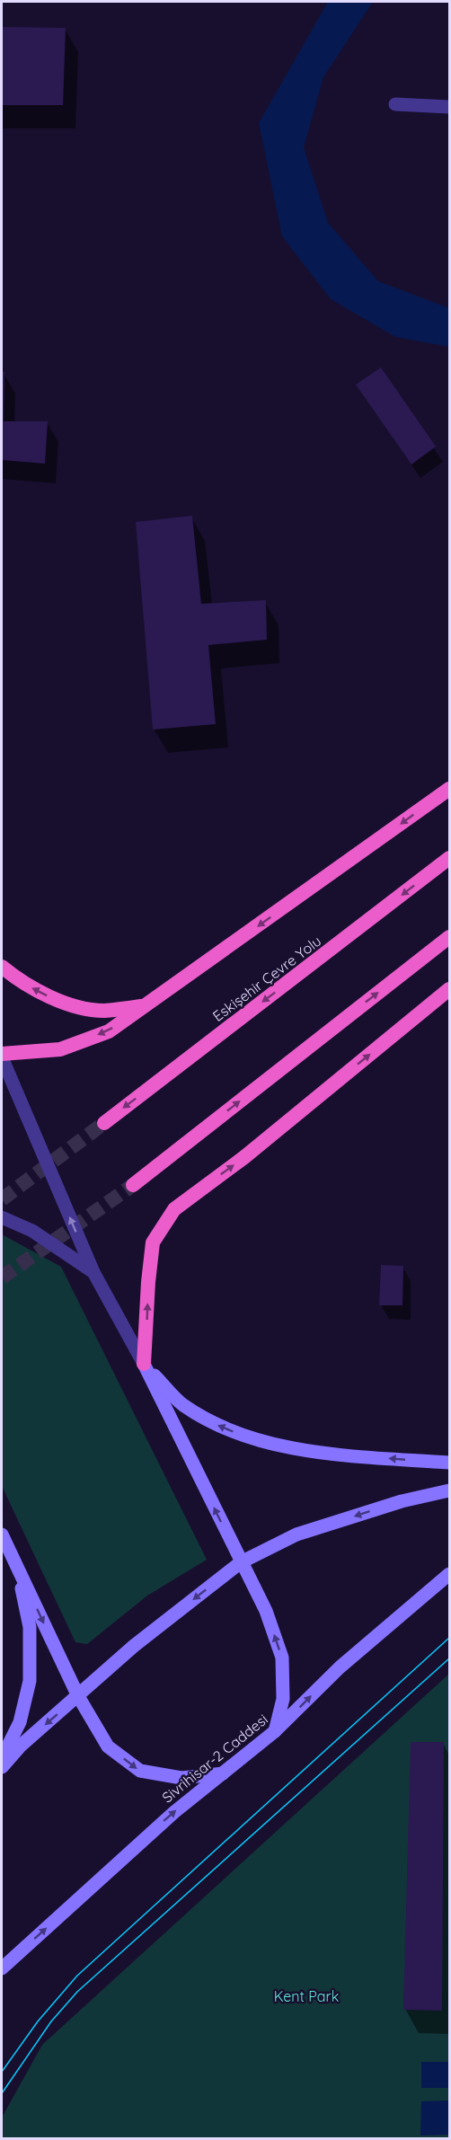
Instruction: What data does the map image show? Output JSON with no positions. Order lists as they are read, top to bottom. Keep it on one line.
{"streets":{"highway":["Eskişehir Çevre Yolu"],"main road":["Sivrihisar-2 Caddesi"]},"one_way":["Sivrihisar-2 Caddesi"],"parks":["Kent Park"]}
